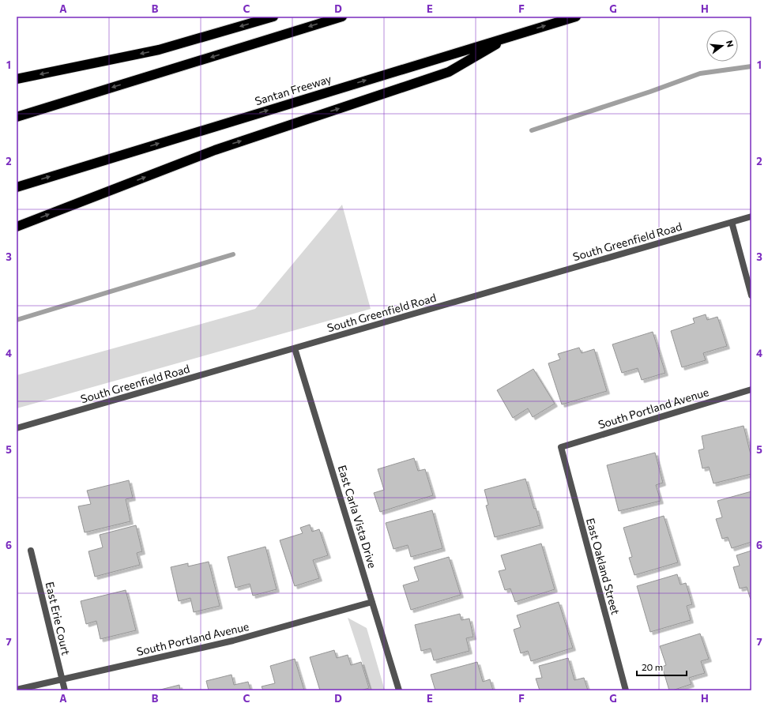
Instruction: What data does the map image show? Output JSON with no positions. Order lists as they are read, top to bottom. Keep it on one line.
{"streets":{"highway":["Santan Freeway"],"street":["South Greenfield Road","South Portland Avenue","East Carla Vista Drive","East Oakland Street","East Erie Court"]},"crossings":[["South Greenfield Road","East Carla Vista Drive"],["South Portland Avenue","East Carla Vista Drive"],["South Portland Avenue","East Oakland Street"],["South Portland Avenue","East Erie Court"]],"scale_bar":"20 m","north":"right","grid":{"columns":["A","B","C","D","E","F","G","H"],"rows":["1","2","3","4","5","6","7"]}}
